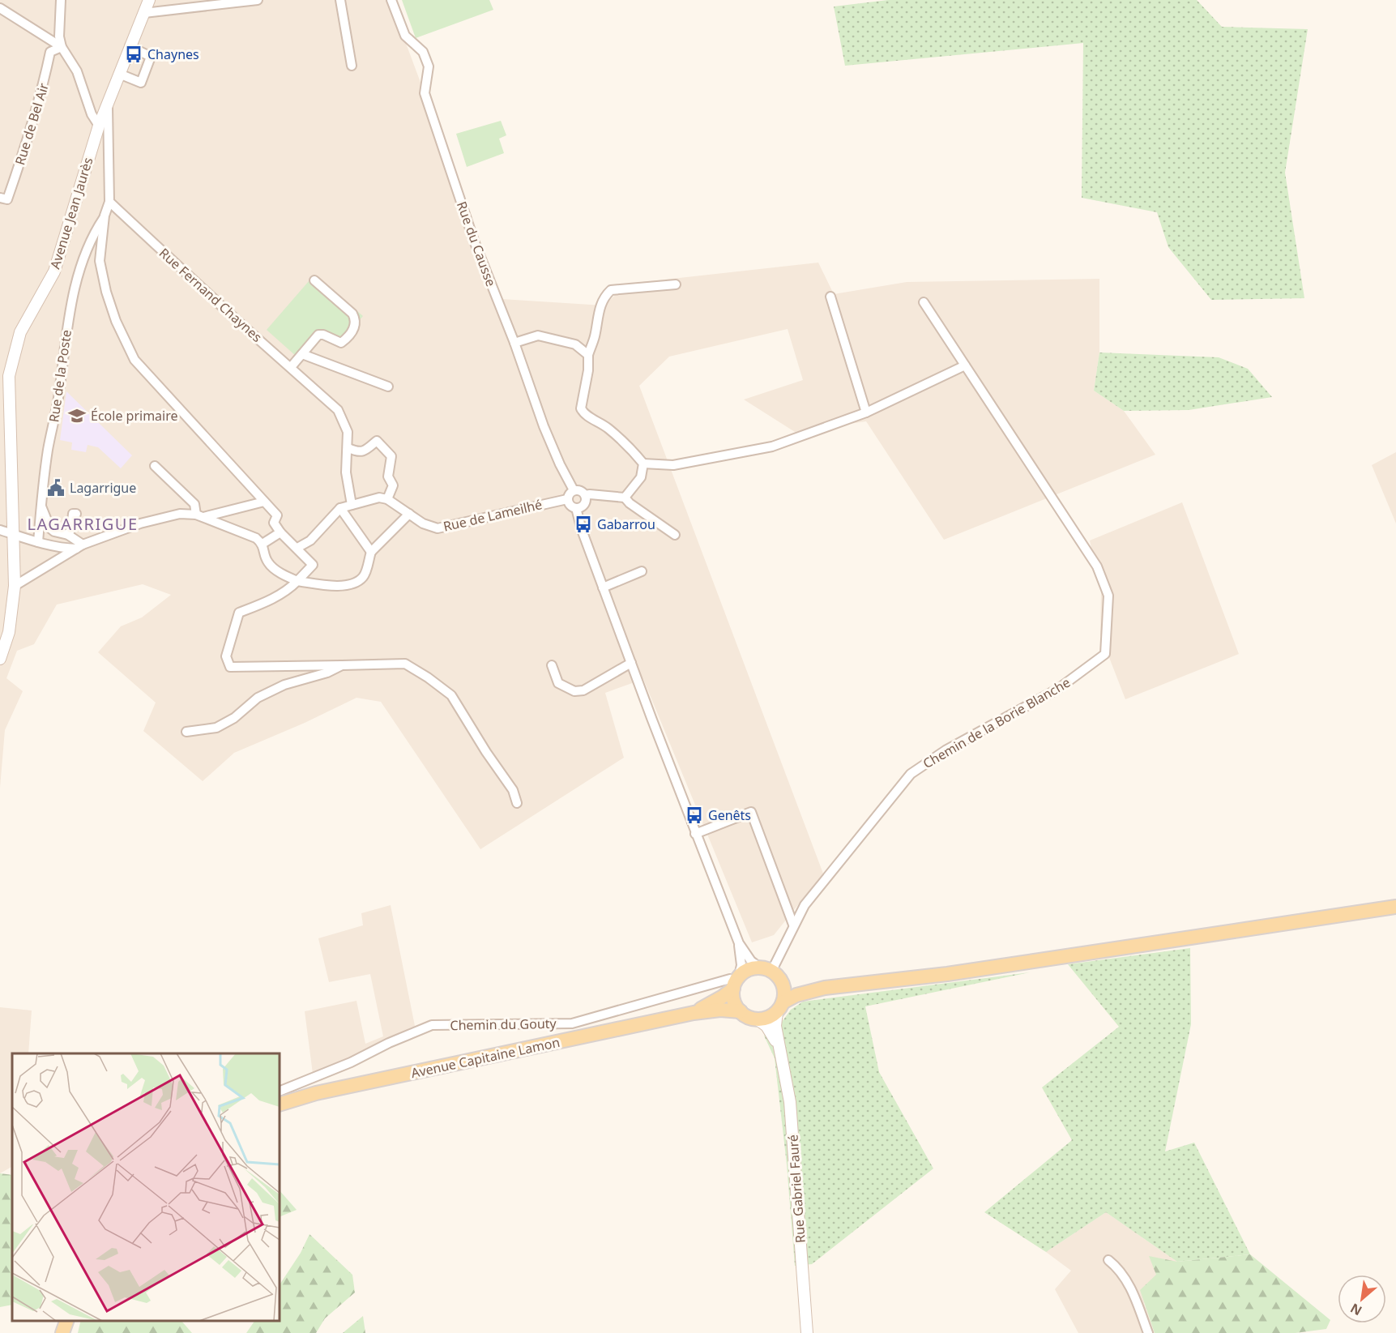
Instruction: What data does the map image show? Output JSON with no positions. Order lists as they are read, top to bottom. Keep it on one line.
{"streets":{"main road":["Avenue Capitaine Lamon"],"street":["Rue de Bel Air","Avenue Jean Jaurès","Rue du Causse","Rue Fernand Chaynes","Rue de la Poste","Rue de Lameilhé","Chemin de la Borie Blanche","Chemin du Gouty","Rue Gabriel Fauré"]},"crossings":[["Rue du Causse","Rue de Lameilhé"],["Chemin de la Borie Blanche","Chemin du Gouty"],["Chemin de la Borie Blanche","Avenue Capitaine Lamon"],["Chemin de la Borie Blanche","Rue Gabriel Fauré"],["Chemin du Gouty","Avenue Capitaine Lamon"],["Chemin du Gouty","Rue Gabriel Fauré"],["Avenue Capitaine Lamon","Rue Gabriel Fauré"]],"districts":["LAGARRIGUE"],"places":{"bus stop":["Chaynes","Gabarrou","Genêts"],"school or university":["École primaire"],"public building":["Lagarrigue"]},"north":"bottom left"}
